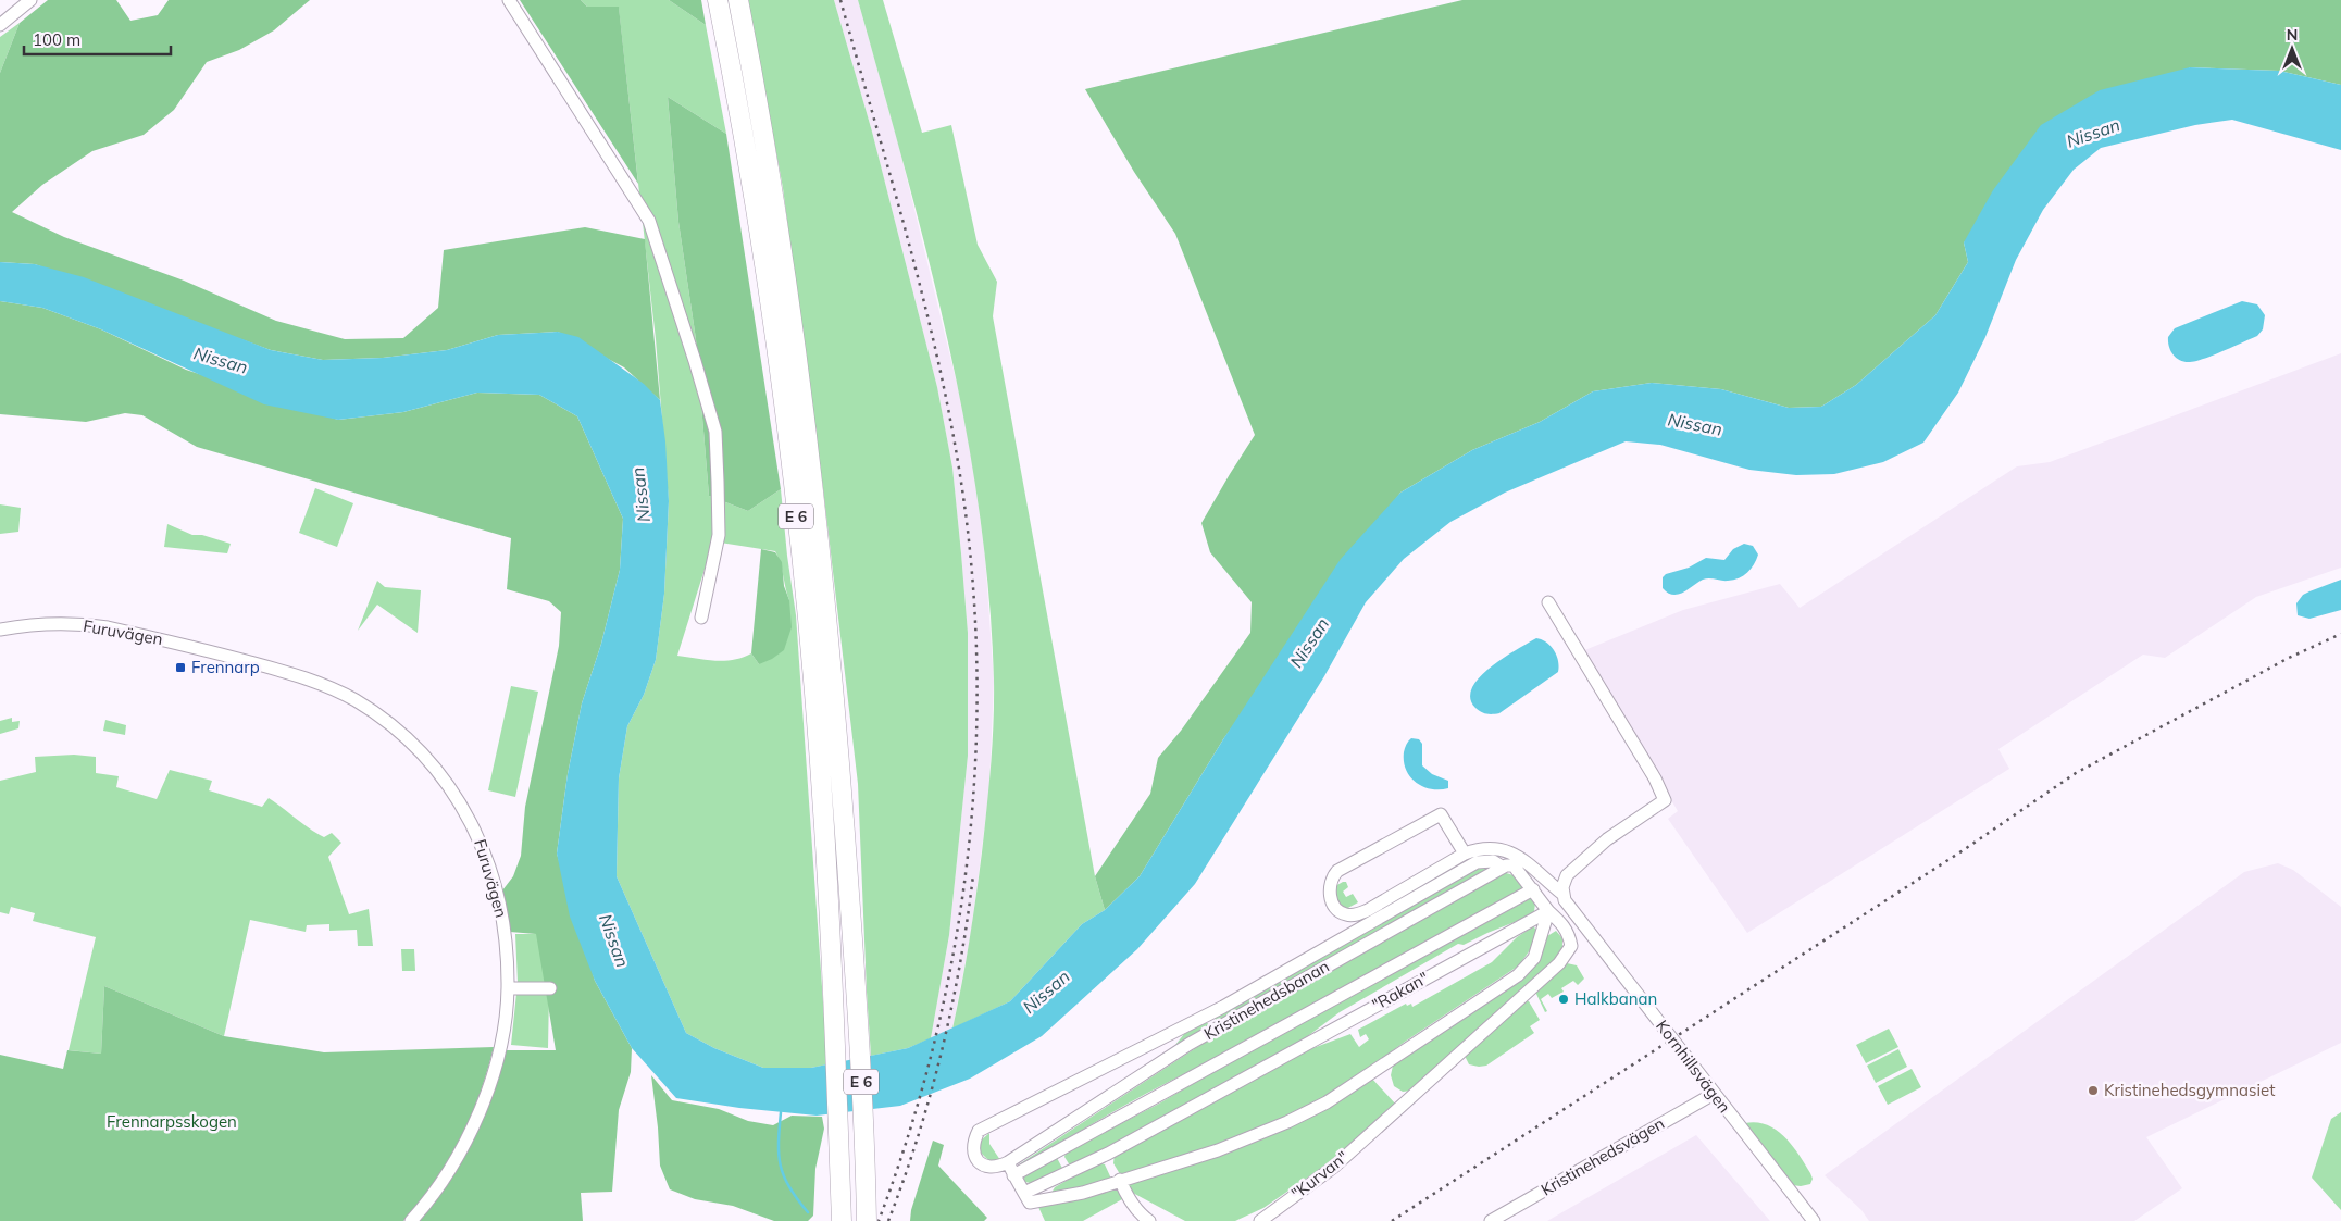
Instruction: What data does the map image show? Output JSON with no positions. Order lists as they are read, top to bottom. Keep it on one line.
{"streets":{"highway":["E 6"],"street":["Furuvägen","\"Rakan\"","Kristinehedsbanan","Kornhillsvägen","Kristinehedsvägen","\"Kurvan\""]},"crossings":[["\"Rakan\"","\"Kurvan\""],["Kristinehedsbanan","Kornhillsvägen"],["Kornhillsvägen","Kristinehedsvägen"]],"water":["Nissan"],"parks":["Frennarpsskogen"],"places":{"transit":["Frennarp"],"other":["Halkbanan","Kristinehedsgymnasiet"]},"scale_bar":"100 m","north":"top"}
